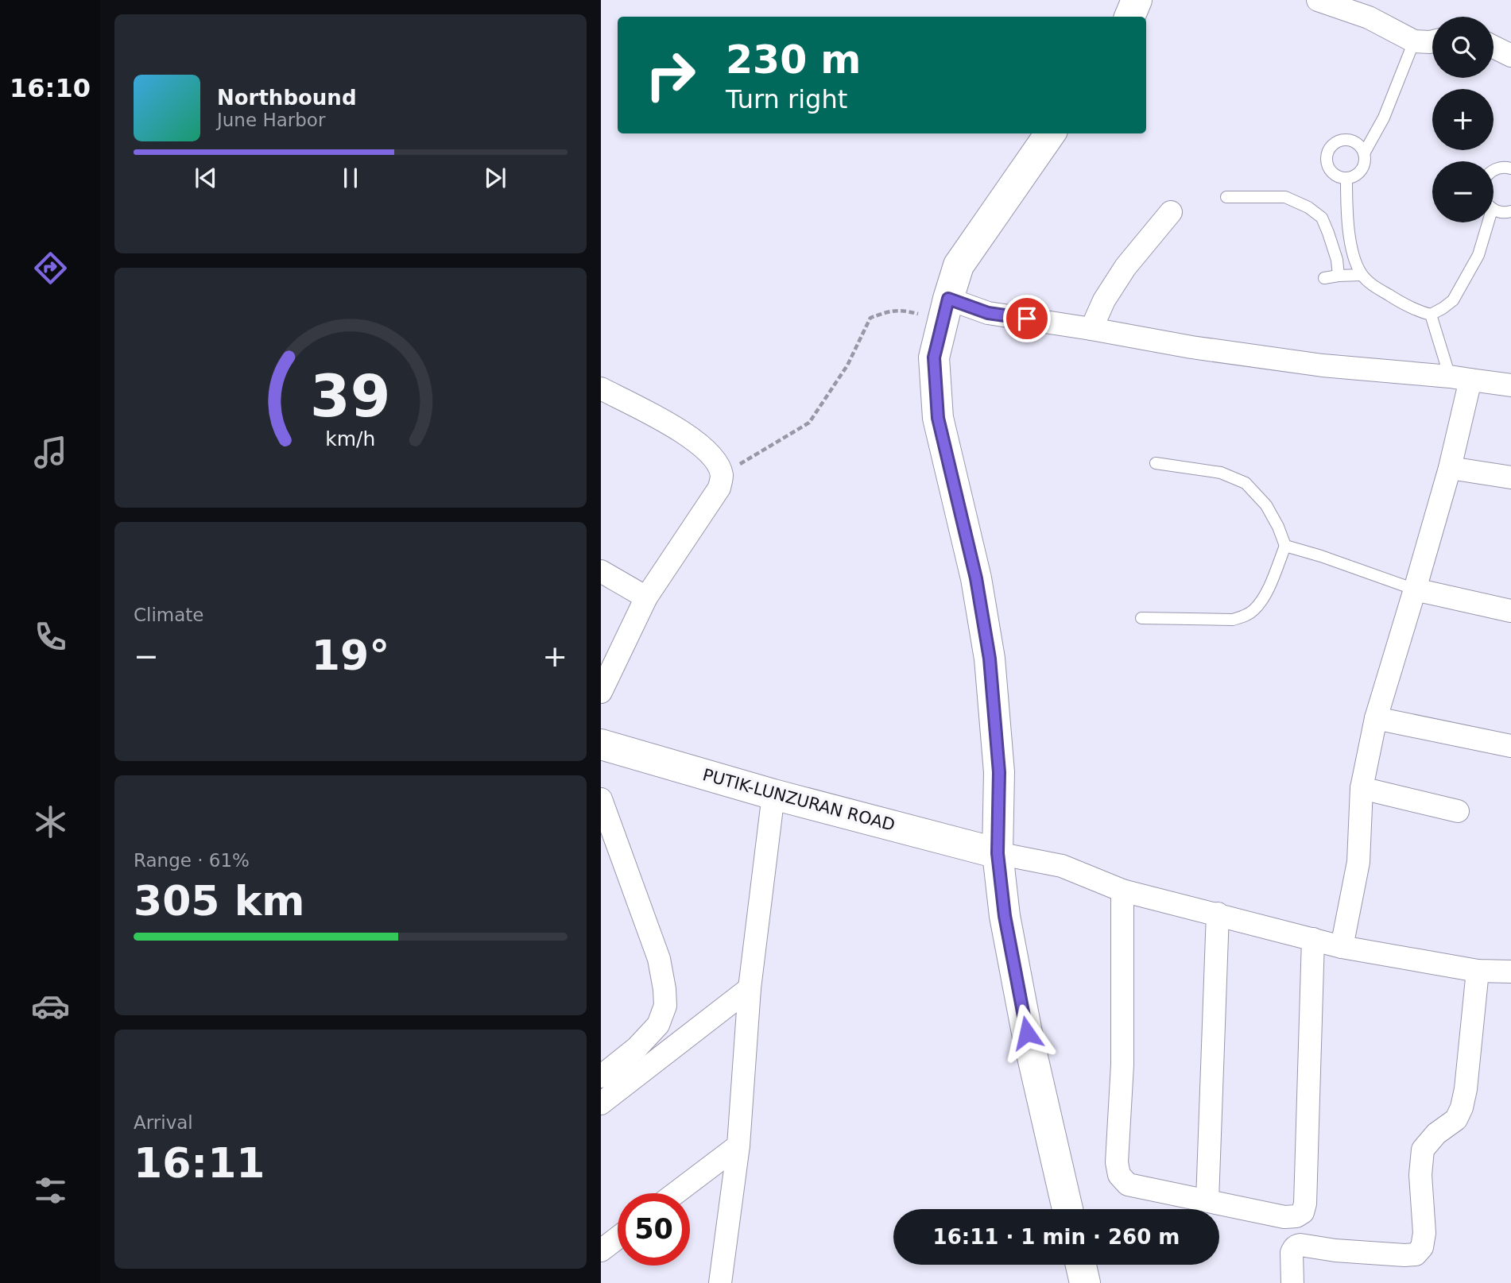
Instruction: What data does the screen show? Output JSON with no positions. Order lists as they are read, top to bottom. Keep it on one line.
{"streets":{"main road":["PUTIK-LUNZURAN ROAD"]},"page":{"tabs":"16:10","map_buttons":["+","−"],"turn":["230 m","Turn right"],"song":["Northbound","June Harbor"],"tile":["Climate",["Range · 61%","305 km"],["Arrival","16:11"]],"heat":["−","19°","+"],"limit":"50","trip":"16:11 · 1 min · 260 m","gauge":["39","km/h"]}}
